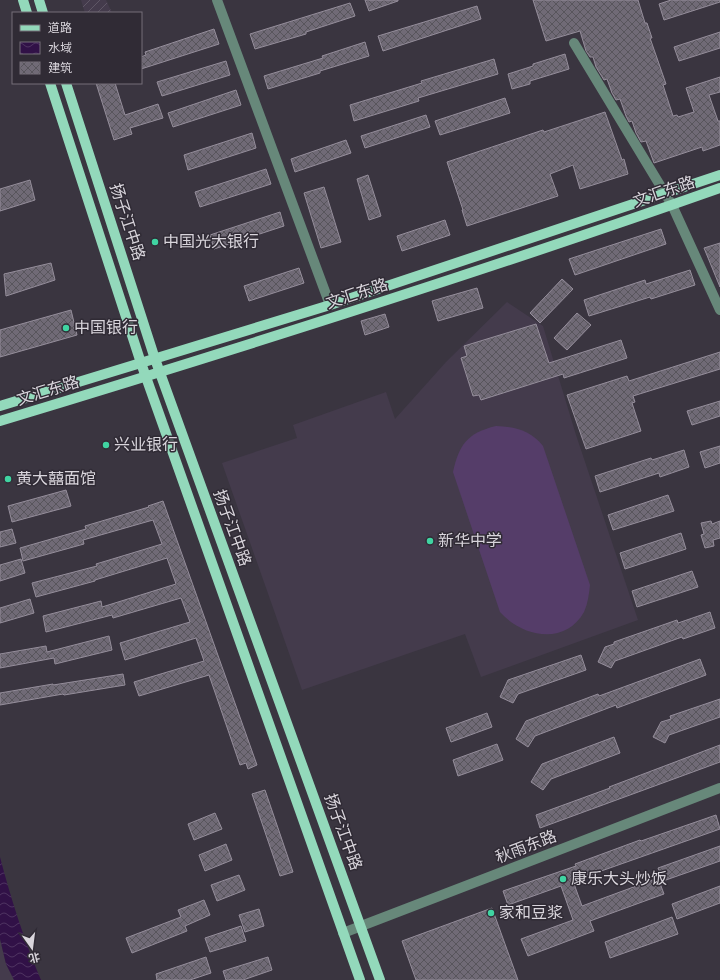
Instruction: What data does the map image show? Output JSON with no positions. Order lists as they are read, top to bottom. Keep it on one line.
{"streets":{"main road":["文汇东路","扬子江中路"],"street":["秋雨东路"]},"crossings":[["文汇东路","扬子江中路"],["扬子江中路","秋雨东路"]],"places":["中国光大银行","中国银行","兴业银行","黄大囍面馆","新华中学","康乐大头炒饭","家和豆浆"],"legend":["道路","水域","建筑"],"north":"bottom"}
